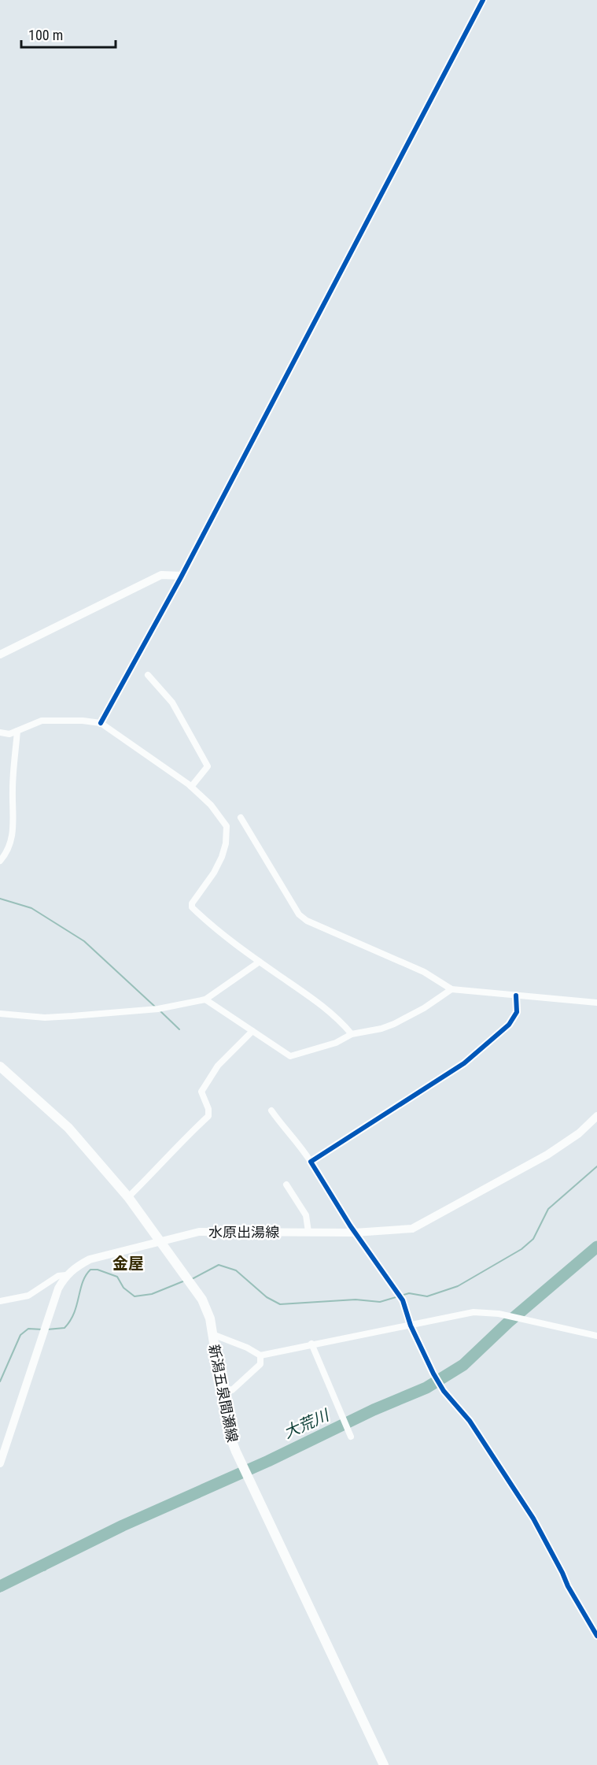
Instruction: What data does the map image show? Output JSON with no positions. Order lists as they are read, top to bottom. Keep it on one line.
{"streets":{"main road":["水原出湯線","新潟五泉間瀬線"]},"crossings":[["水原出湯線","新潟五泉間瀬線"]],"districts":["金屋"],"water":["大荒川"],"scale_bar":"100 m"}
